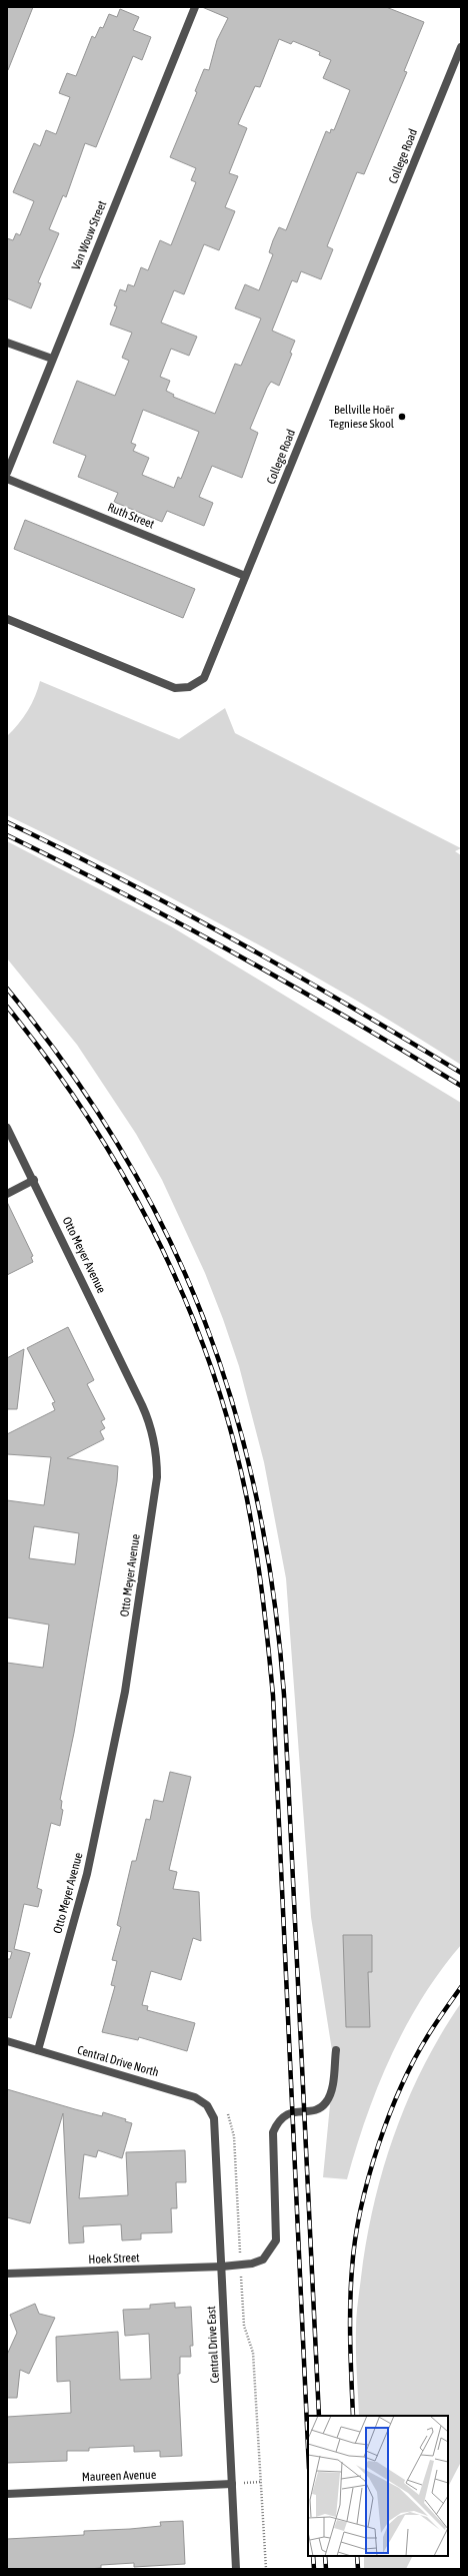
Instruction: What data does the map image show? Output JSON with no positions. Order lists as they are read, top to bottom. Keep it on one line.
{"streets":{"street":["College Road","Van Wouw Street","Ruth Street","Otto Meyer Avenue","Central Drive North","Hoek Street","Central Drive East","Maureen Avenue"]},"crossings":[["College Road","Ruth Street"],["Otto Meyer Avenue","Central Drive North"],["Central Drive North","Central Drive East"],["Hoek Street","Central Drive East"],["Central Drive East","Maureen Avenue"]],"places":["Bellville Hoër Tegniese Skool"]}
